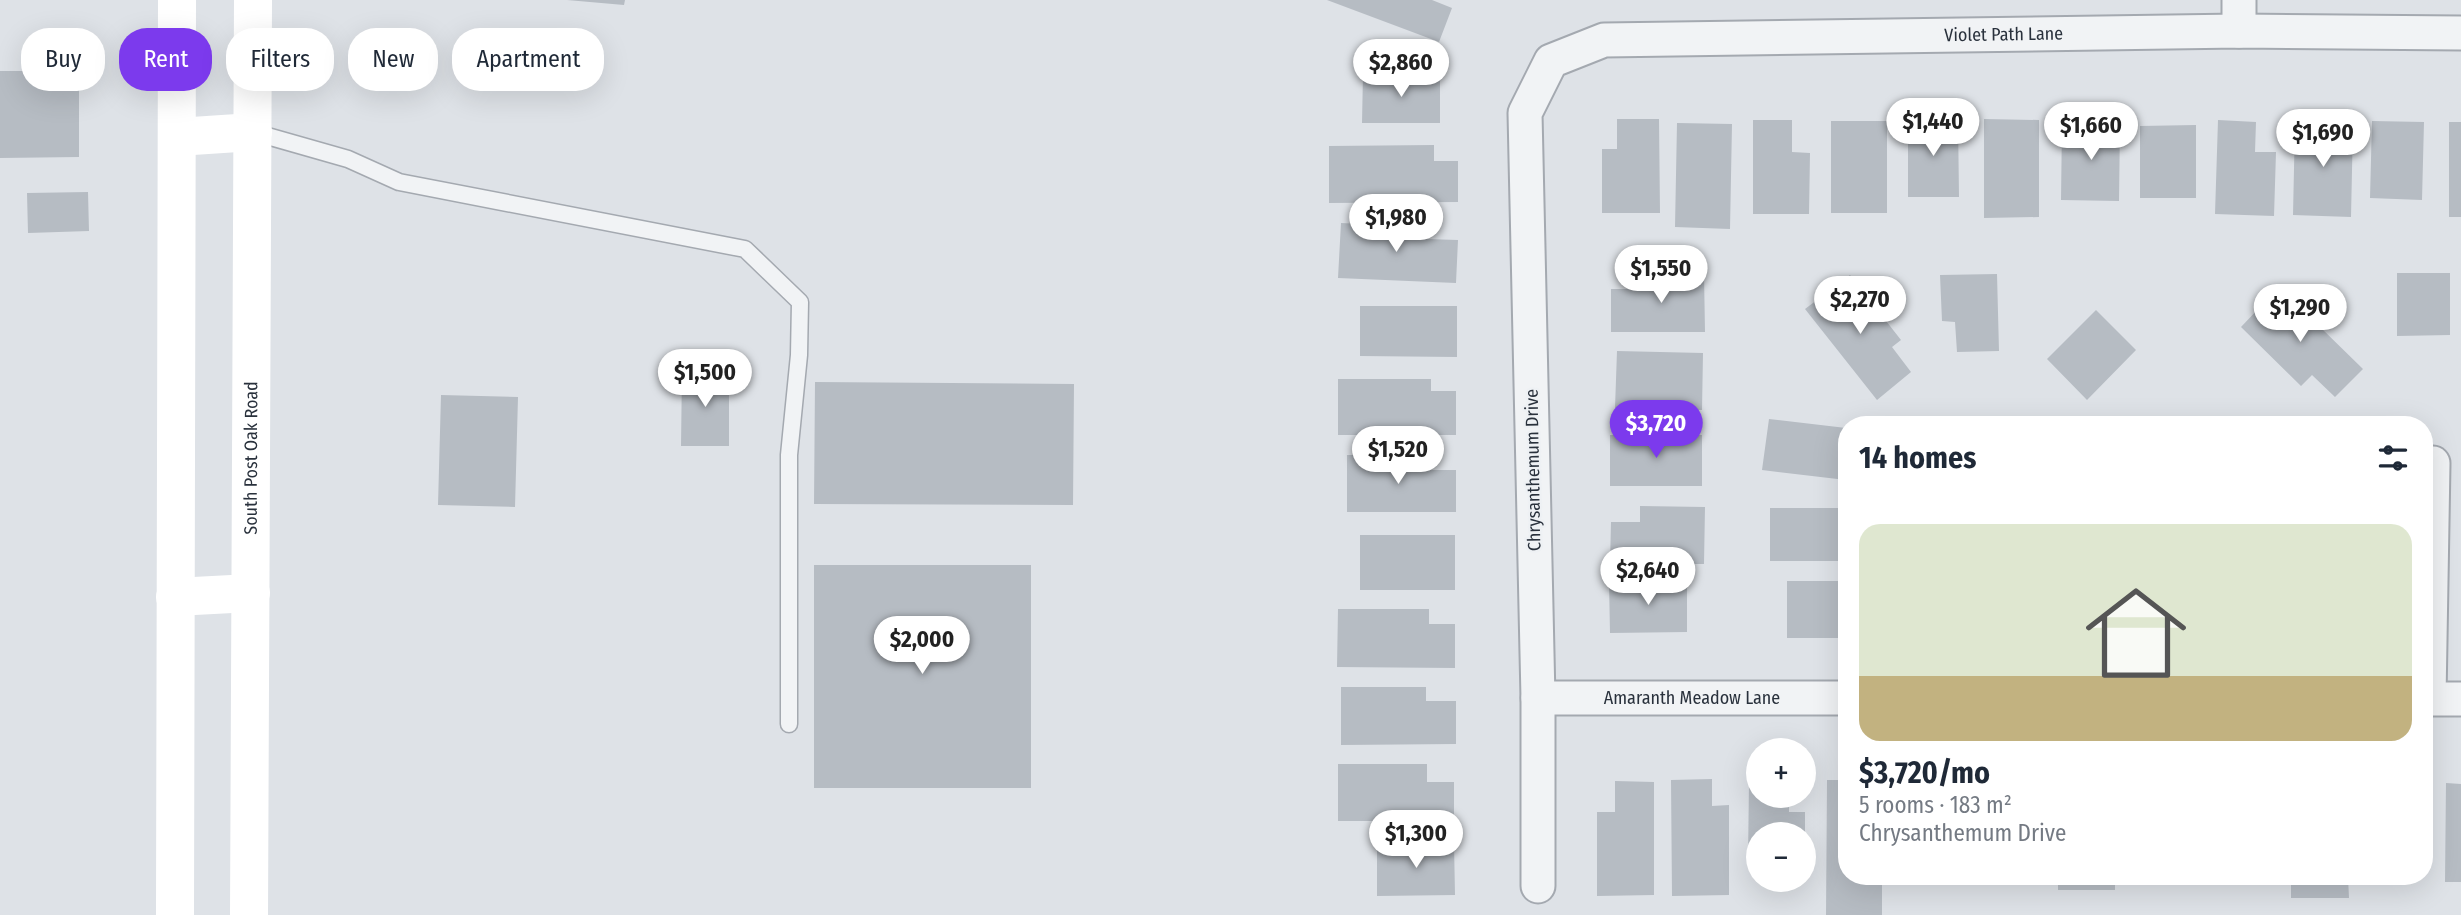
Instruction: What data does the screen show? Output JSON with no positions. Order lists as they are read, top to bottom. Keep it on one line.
{"streets":{"main road":["South Post Oak Road"],"street":["Violet Path Lane","Chrysanthemum Drive","Amaranth Meadow Lane"]},"crossings":[["Violet Path Lane","Chrysanthemum Drive"],["Chrysanthemum Drive","Amaranth Meadow Lane"]],"page":{"chip":["Buy","Rent","Filters","New","Apartment"],"price":["$2,860","$1,440","$1,660","$1,690","$1,980","$1,550","$2,270","$1,290","$1,500","$3,720","$1,520","$2,640","$2,000","$1,300"],"heading":"14 homes","list":[{"name":"$3,720/mo","note":"5 rooms · 183 m² · Chrysanthemum Drive"}],"map_buttons":["+","−"]}}
